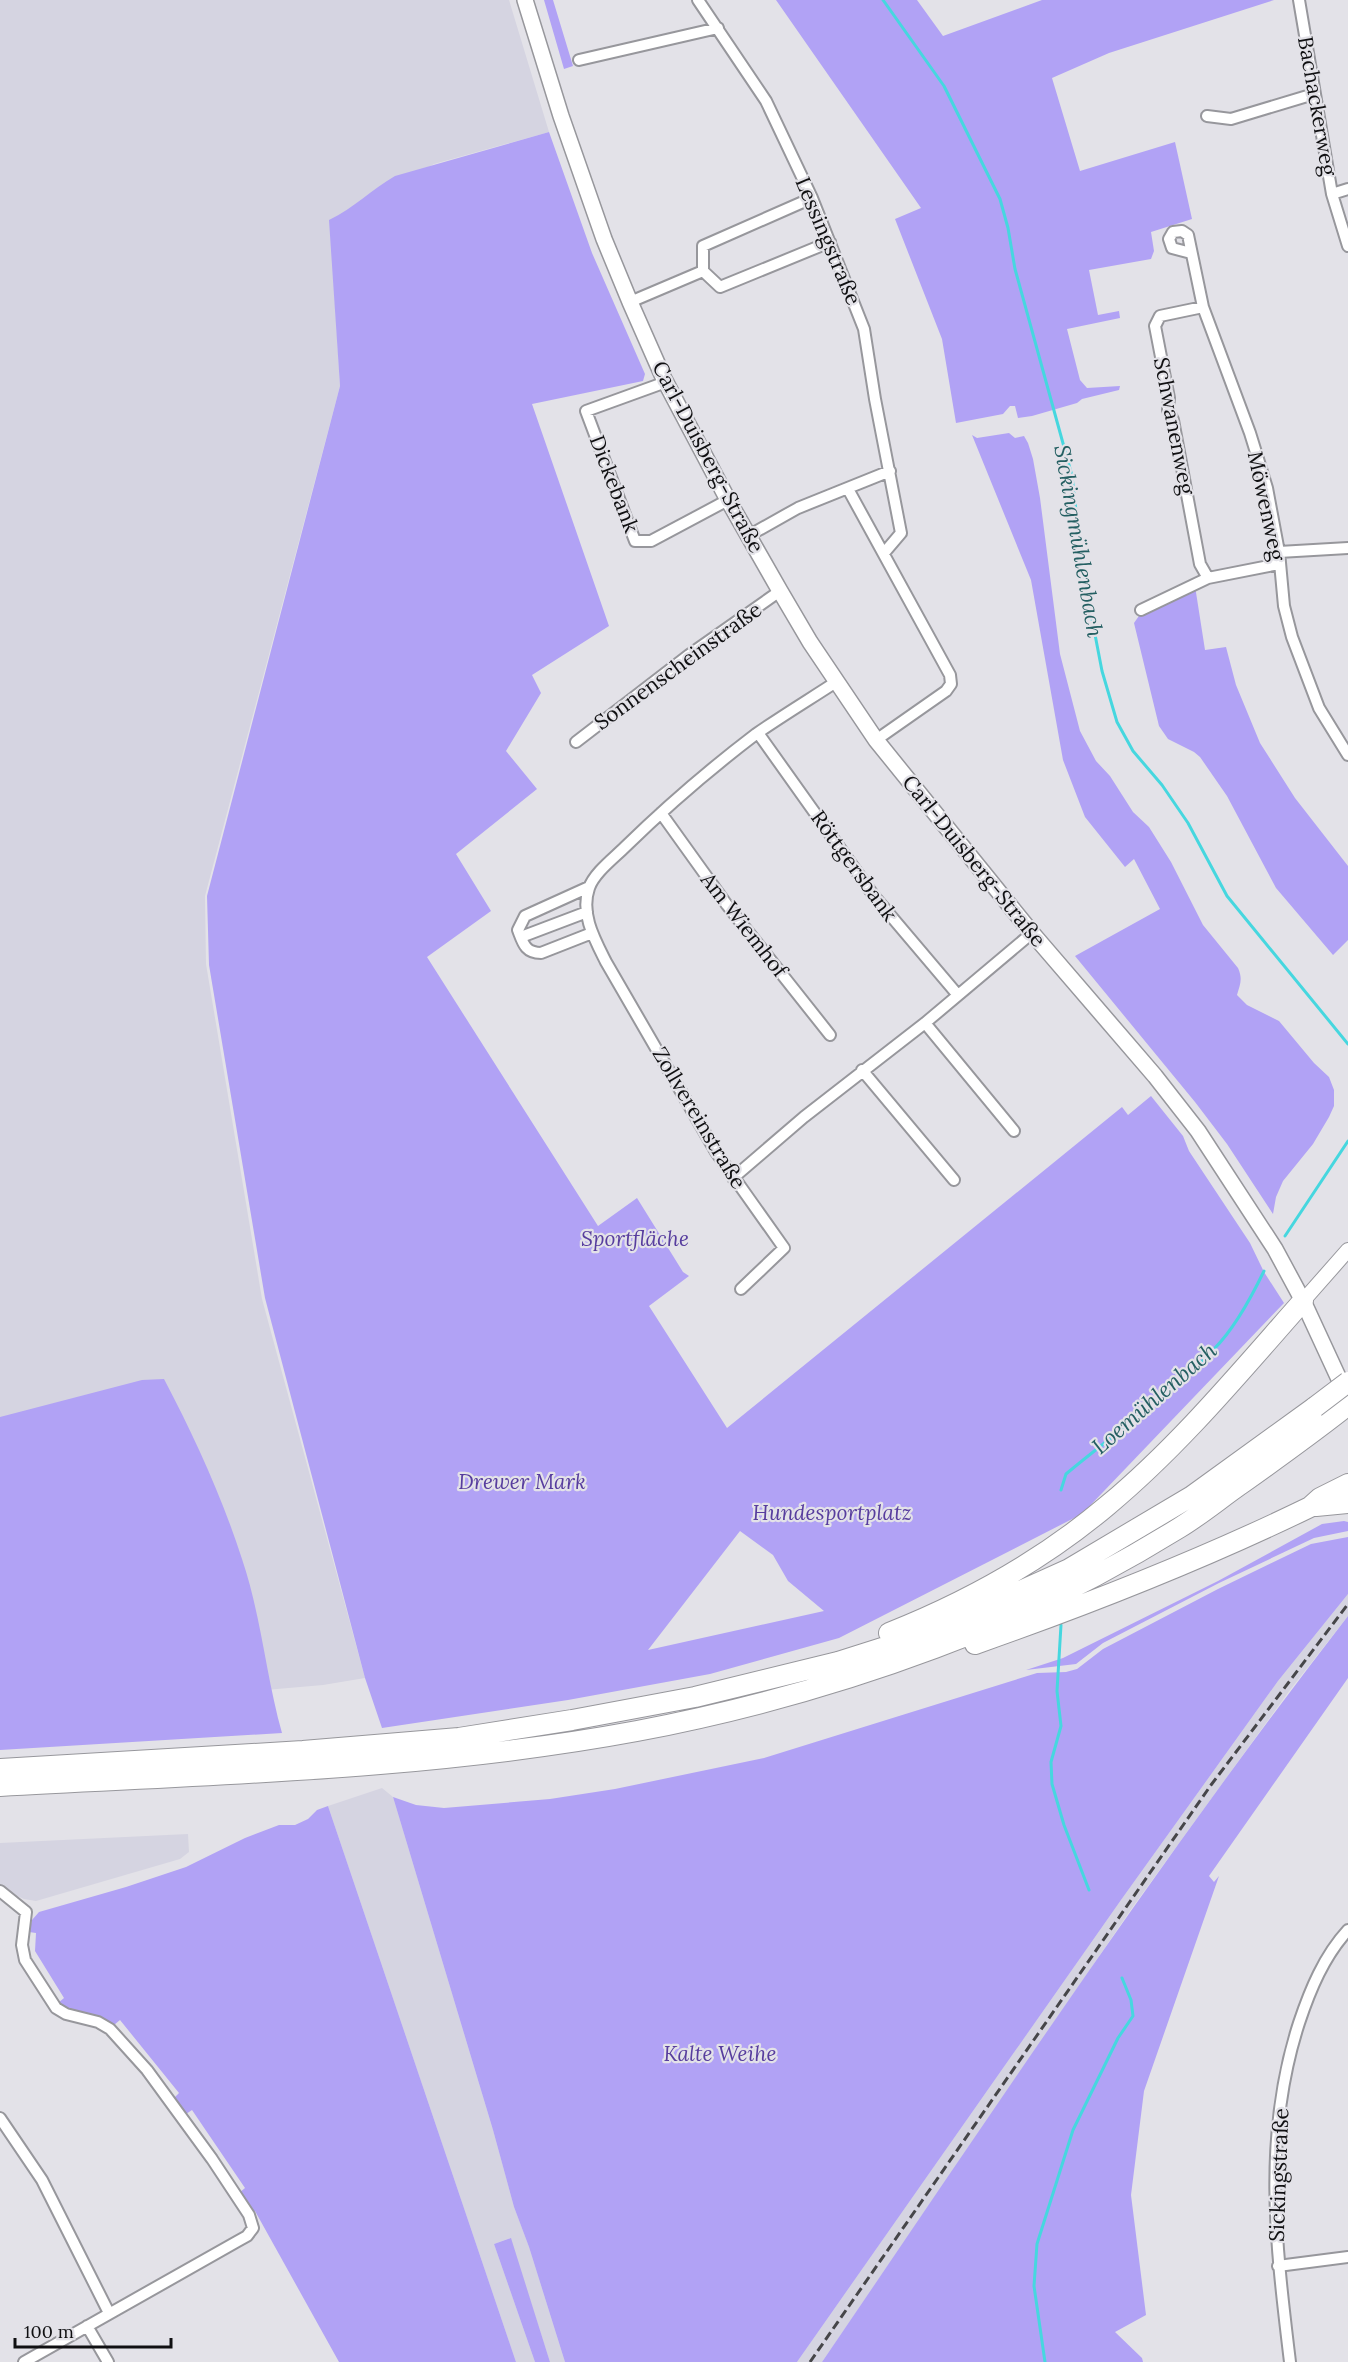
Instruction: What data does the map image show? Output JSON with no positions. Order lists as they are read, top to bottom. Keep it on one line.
{"streets":{"main road":["Carl-Duisberg-Straße"],"street":["Bachackerweg","Lessingstraße","Schwanenweg","Dickebank","Möwenweg","Sonnenscheinstraße","Röttgersbank","Am Wiemhof","Zollvereinstraße","Sickingstraße"]},"crossings":[["Schwanenweg","Möwenweg"],["Carl-Duisberg-Straße","Dickebank"],["Carl-Duisberg-Straße","Sonnenscheinstraße"]],"water":["Sickingmühlenbach","Loemühlenbach"],"parks":["Sportfläche","Drewer Mark","Hundesportplatz","Kalte Weihe"],"scale_bar":"100 m"}
